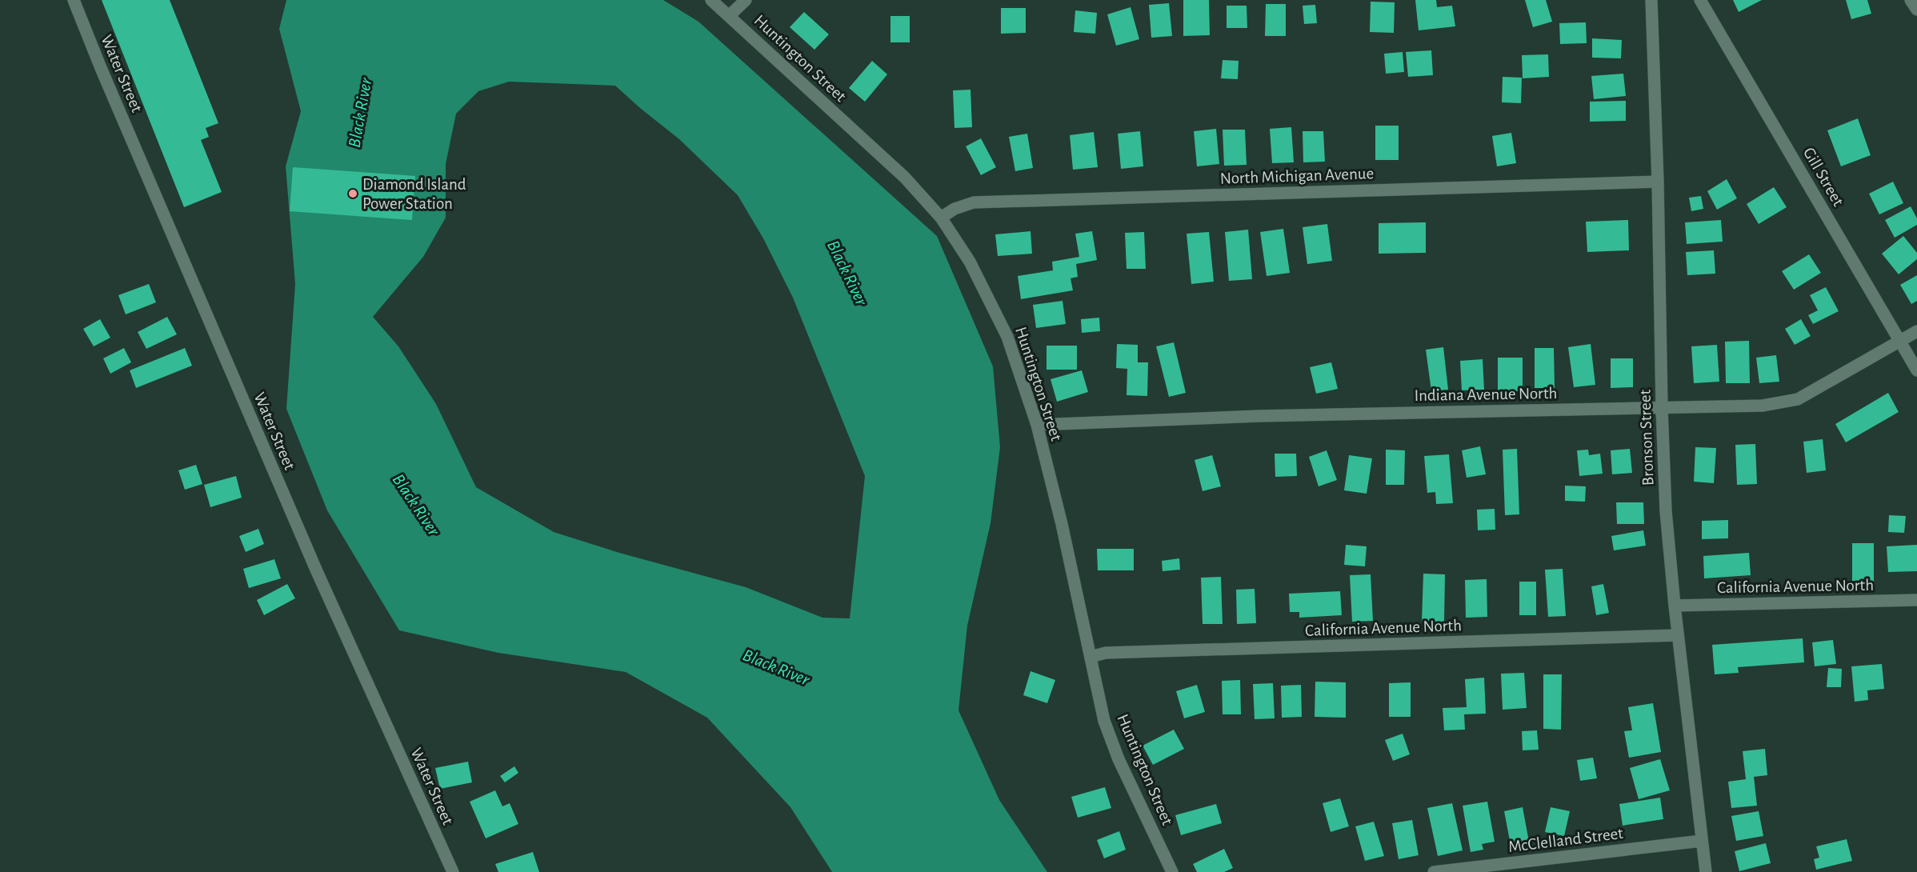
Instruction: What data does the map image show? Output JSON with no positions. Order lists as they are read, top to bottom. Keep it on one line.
{"streets":{"street":["Huntington Street","Water Street","North Michigan Avenue","Gill Street","Indiana Avenue North","Bronson Street","California Avenue North","McClelland Street"]},"crossings":[["Huntington Street","North Michigan Avenue"],["Huntington Street","Indiana Avenue North"],["Huntington Street","California Avenue North"],["North Michigan Avenue","Bronson Street"],["Gill Street","Indiana Avenue North"],["Indiana Avenue North","Bronson Street"],["Bronson Street","California Avenue North"],["Bronson Street","McClelland Street"]],"water":["Black River"],"places":["Diamond Island Power Station"]}
